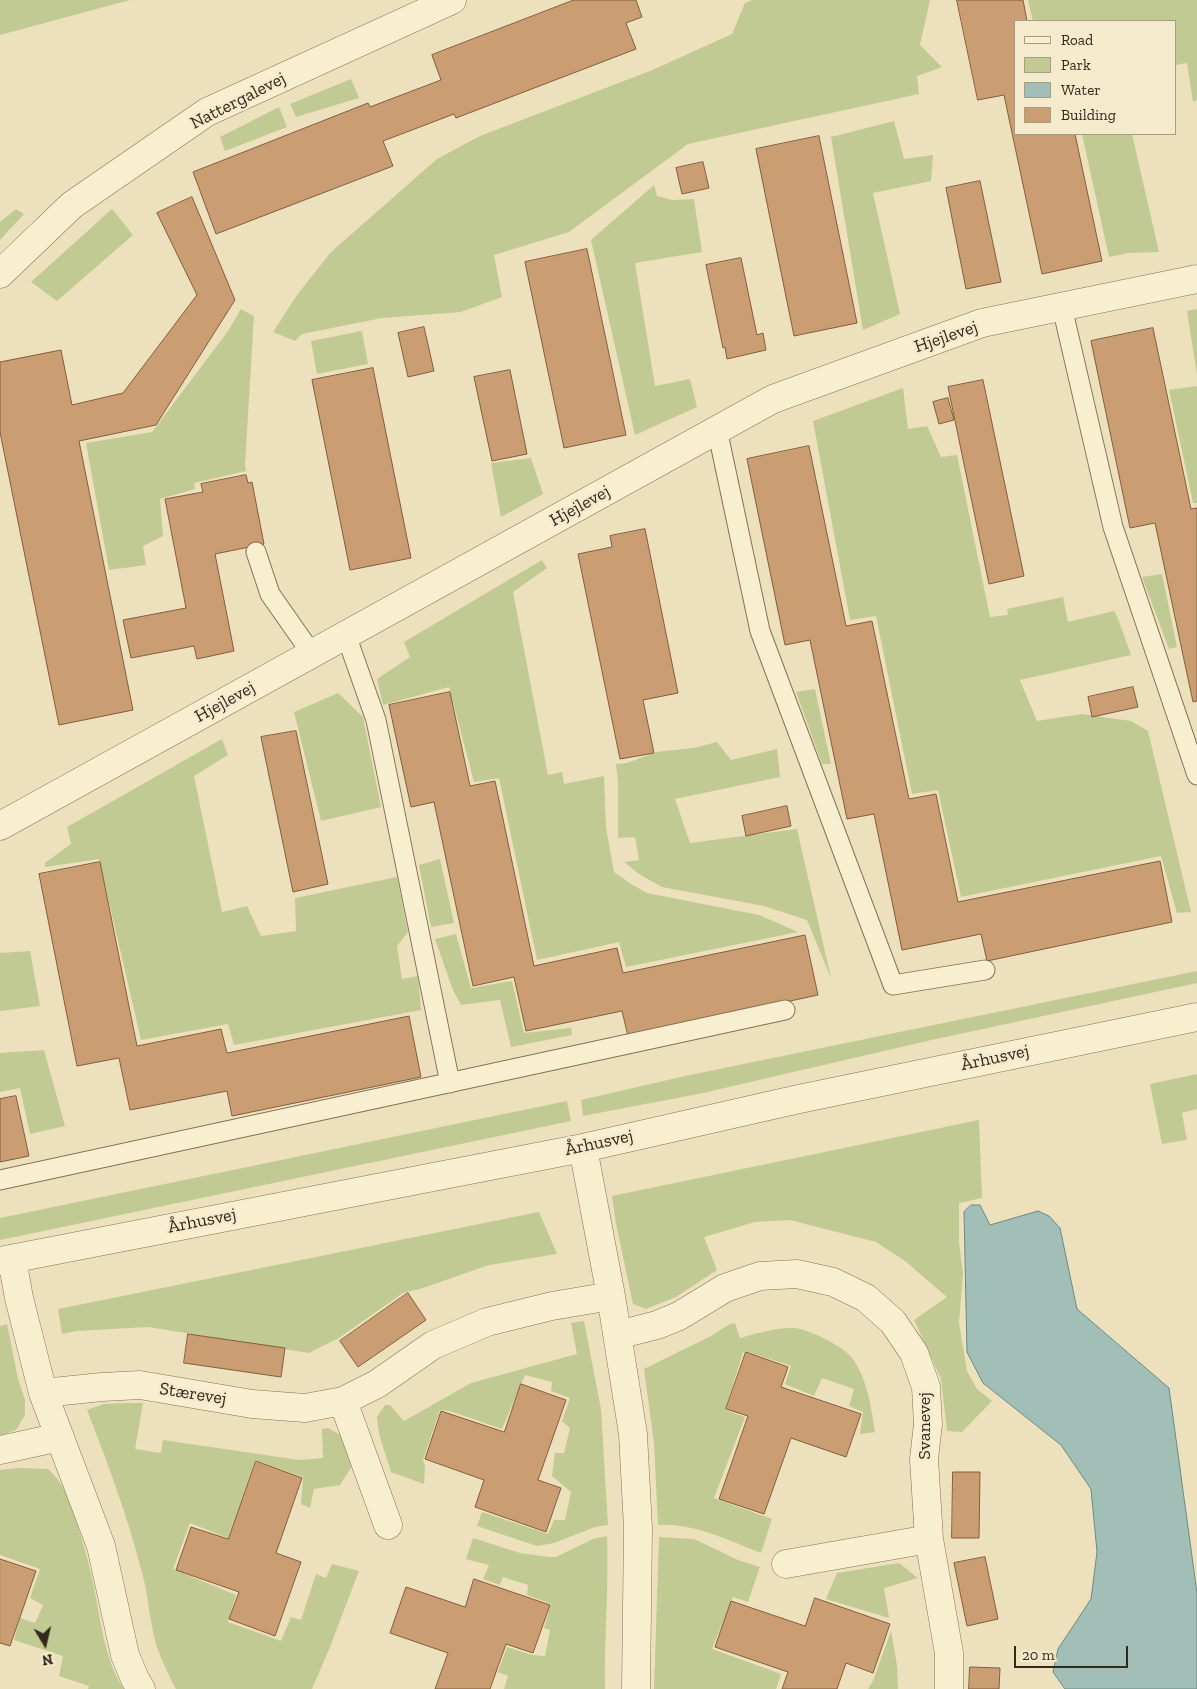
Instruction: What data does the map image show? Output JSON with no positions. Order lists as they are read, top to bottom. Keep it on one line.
{"streets":{"street":["Nattergalevej","Hjejlevej","Århusvej","Stærevej","Svanevej"]},"legend":["Road","Park","Water","Building"],"scale_bar":"20 m","north":"bottom"}
